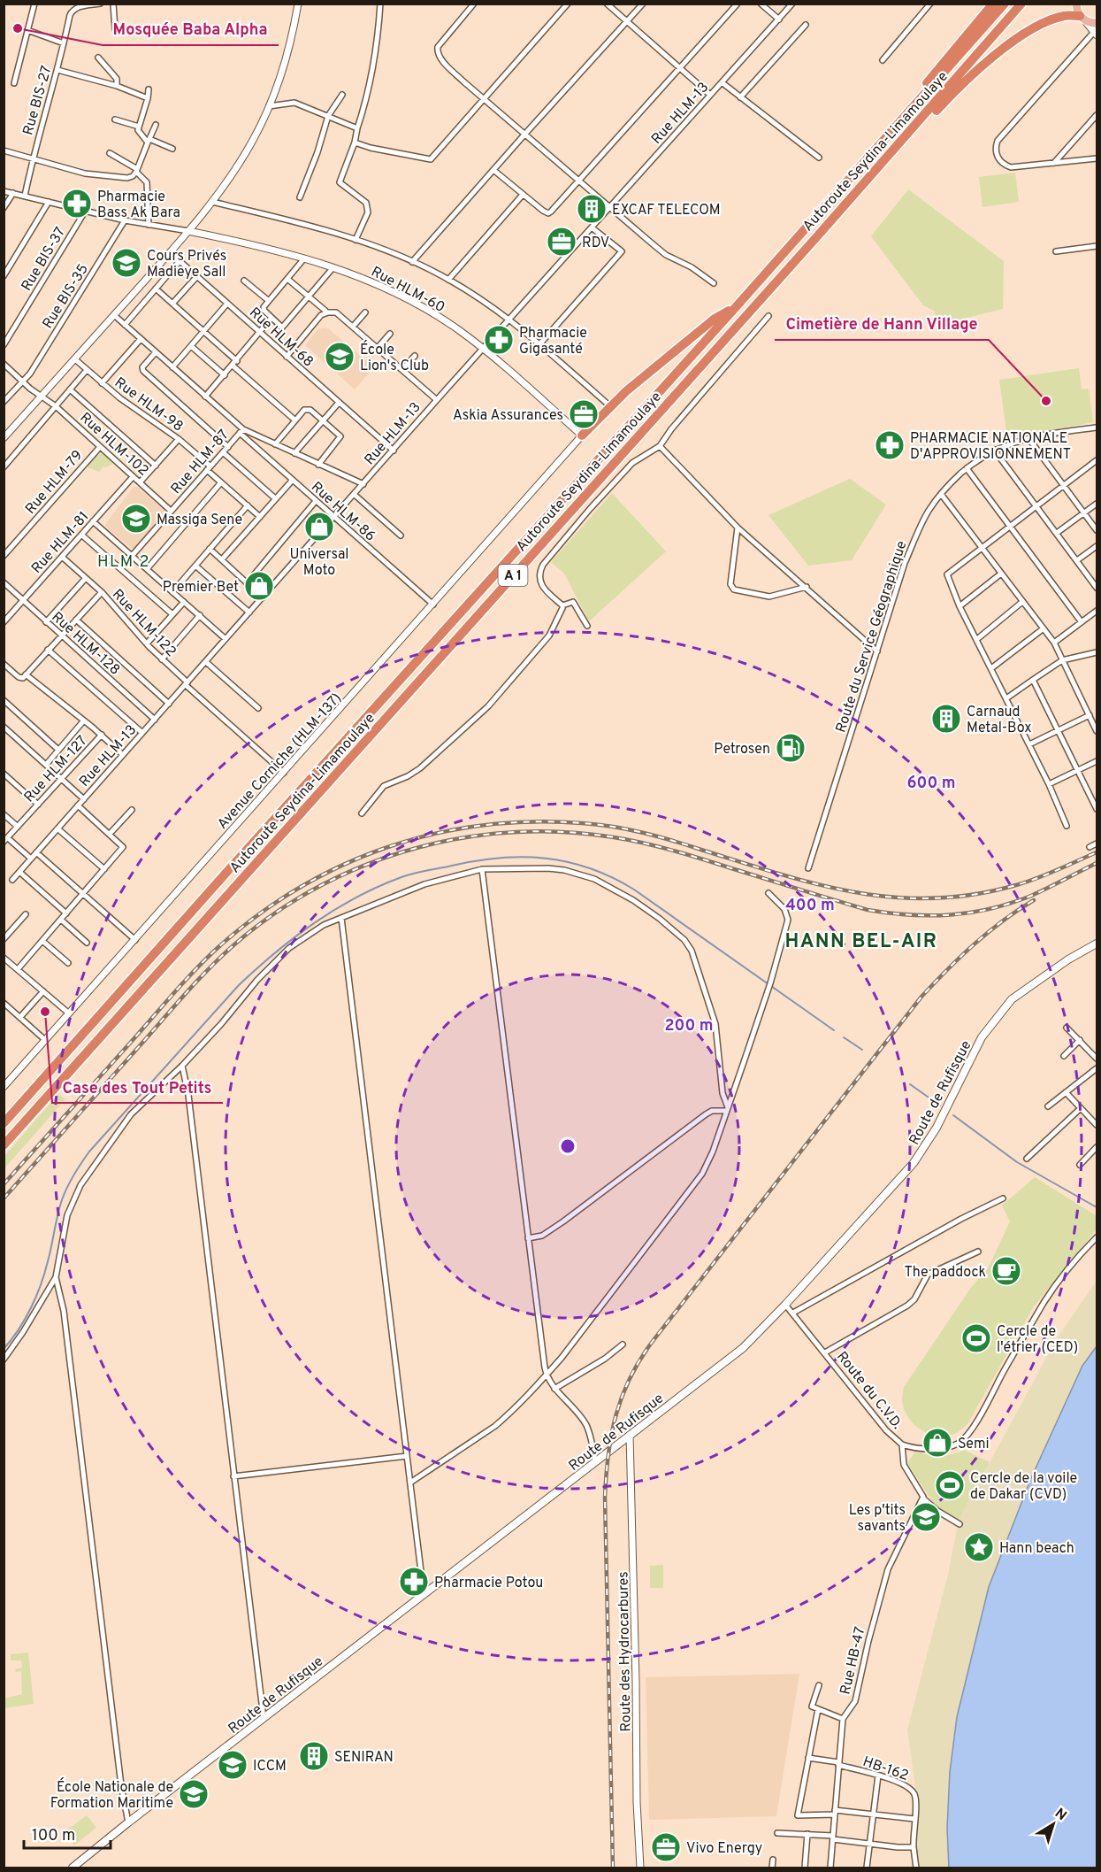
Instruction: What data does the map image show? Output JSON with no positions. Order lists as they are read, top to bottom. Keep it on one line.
{"streets":{"highway":["Autoroute Seydina-Limamoulaye","A 1"],"main road":["Route de Rufisque"],"street":["Rue BIS-27","Rue HLM-13","Rue BIS-37","Rue HLM-60","Rue BIS-35","Rue HLM-68","Rue HLM-98","Rue HLM-102","Rue HLM-87","Rue HLM-79","Rue HLM-86","Rue HLM-81","Rue HLM-122","Route du Service Géographique","Rue HLM-128","Avenue Corniche (HLM-137)","Rue HLM-127","Route du C.V.D.","Route des Hydrocarbures","Rue HB-47","HB-162"]},"crossings":[["Rue HLM-13","Rue HLM-60"],["Rue HLM-13","Rue HLM-68"],["Rue HLM-13","Rue HLM-86"],["Rue HLM-13","Rue HLM-122"],["Rue HLM-13","Rue HLM-128"],["Rue HLM-60","Avenue Corniche (HLM-137)"],["Rue BIS-35","Rue HLM-102"],["Rue HLM-98","Rue HLM-87"],["Rue HLM-102","Rue HLM-87"],["Rue HLM-102","Rue HLM-79"],["Rue HLM-102","Rue HLM-81"],["Rue HLM-87","Rue HLM-86"],["Rue HLM-86","Avenue Corniche (HLM-137)"],["Rue HLM-81","Rue HLM-122"],["Rue HLM-81","Rue HLM-128"],["Rue HLM-122","Avenue Corniche (HLM-137)"],["Route de Rufisque","Route du C.V.D."],["Route de Rufisque","Route des Hydrocarbures"],["Route du C.V.D.","Rue HB-47"],["Rue HB-47","HB-162"]],"districts":["HLM 2","HANN BEL-AIR"],"places":{"other":["Mosquée Baba Alpha","Cimetière de Hann Village","Case des Tout Petits"],"pharmacy":["Pharmacie Bass Ak Bara","Pharmacie Gigasanté","PHARMACIE NATIONALE D'APPROVISIONNEMENT","Pharmacie Potou"],"building":["EXCAF TELECOM","Carnaud Metal-Box","SENIRAN"],"office":["RDV","Askia Assurances","Vivo Energy"],"school or university":["Cours Privés Madieye Sall","École Lion's Club","Massiga Sene","Les p'tits savants","ICCM","École Nationale de Formation Maritime"],"shop":["Universal Moto","Premier Bet","Semi"],"fuel station":["Petrosen"],"cafe":["The paddock"],"sports":["Cercle de l'étrier (CED)","Cercle de la voile de Dakar (CVD)"],"place":["Hann beach"]},"scale_bar":"100 m","north":"top right","rings":["600 m","400 m","200 m"]}
